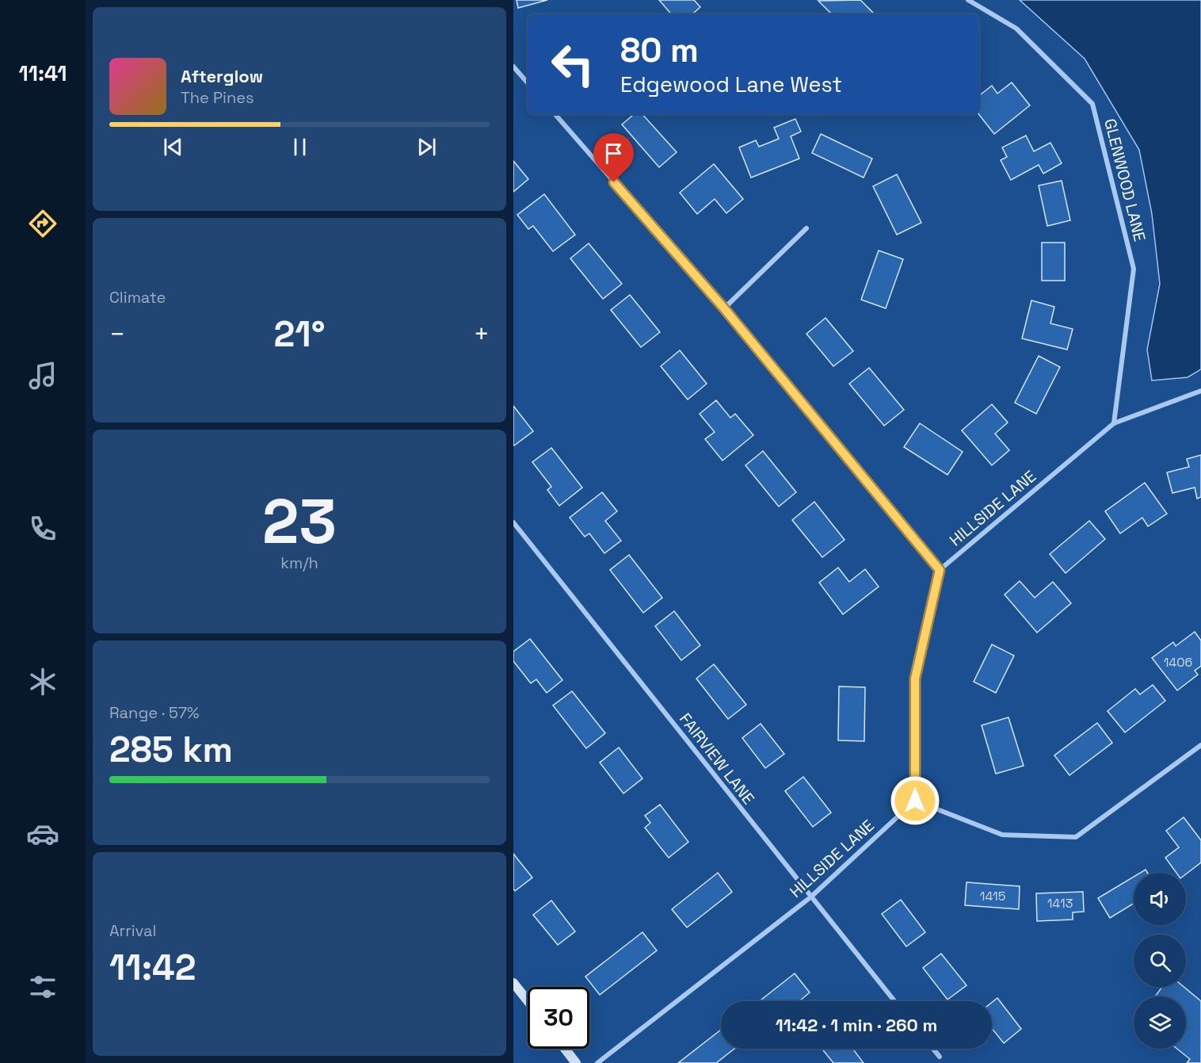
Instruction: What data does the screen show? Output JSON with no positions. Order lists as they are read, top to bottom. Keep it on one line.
{"streets":{"street":["GLENWOOD LANE","HILLSIDE LANE","FAIRVIEW LANE"]},"crossings":[["GLENWOOD LANE","HILLSIDE LANE"],["HILLSIDE LANE","FAIRVIEW LANE"]],"house_numbers":["1406","1415","1413"],"page":{"tabs":"11:41","turn":["80 m","Edgewood Lane West"],"song":["Afterglow","The Pines"],"tile":["Climate",["23","km/h"],["Range · 57%","285 km"],["Arrival","11:42"]],"heat":["−","21°","+"],"limit":"30","trip":"11:42 · 1 min · 260 m"}}
